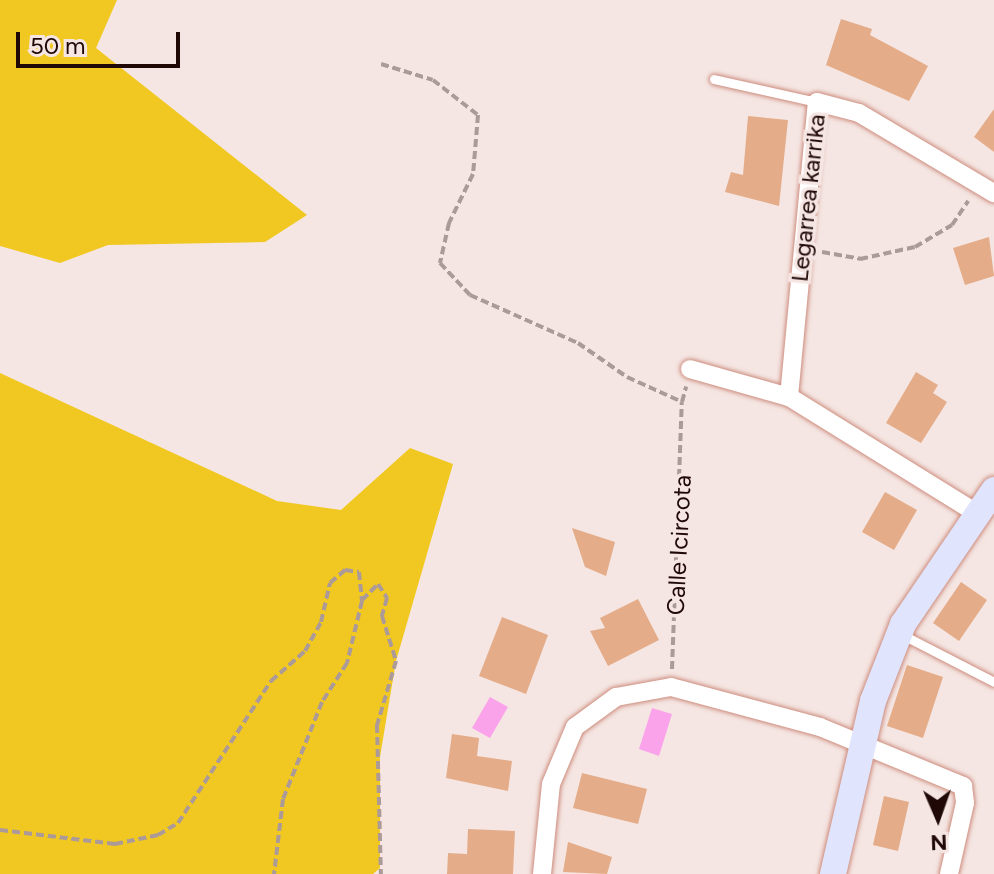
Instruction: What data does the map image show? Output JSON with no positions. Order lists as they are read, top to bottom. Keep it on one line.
{"streets":{"street":["Legarrea karrika"],"path":["Calle Icircota"]},"scale_bar":"50 m","north":"bottom"}
